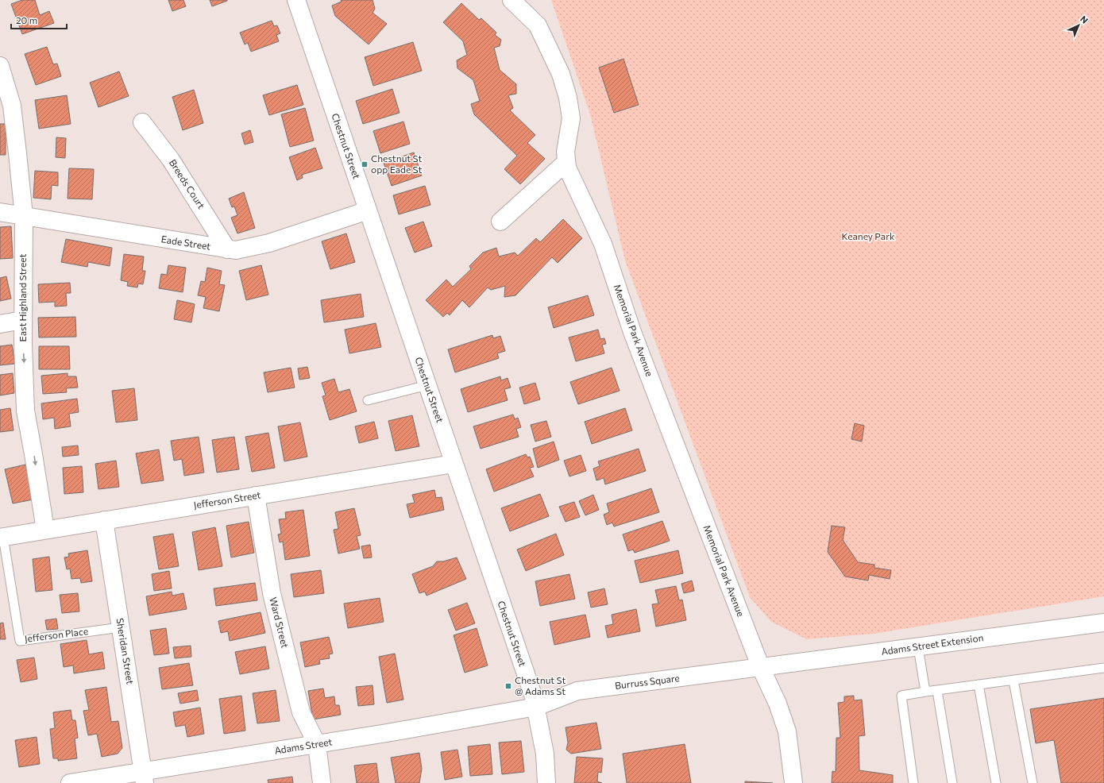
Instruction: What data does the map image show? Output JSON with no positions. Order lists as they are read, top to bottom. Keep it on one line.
{"streets":{"street":["Chestnut Street","Breeds Court","Eade Street","East Highland Street","Memorial Park Avenue","Jefferson Street","Ward Street","Adams Street Extension","Sheridan Street","Burruss Square","Adams Street"],"lane":["Jefferson Place"]},"crossings":[["Chestnut Street","Eade Street"],["Chestnut Street","Jefferson Street"],["Chestnut Street","Burruss Square"],["Chestnut Street","Adams Street"],["Breeds Court","Eade Street"],["Eade Street","East Highland Street"],["East Highland Street","Jefferson Street"],["Memorial Park Avenue","Adams Street Extension"],["Memorial Park Avenue","Burruss Square"],["Jefferson Street","Ward Street"],["Jefferson Street","Jefferson Place"],["Jefferson Street","Sheridan Street"],["Ward Street","Adams Street"],["Jefferson Place","Sheridan Street"],["Adams Street Extension","Burruss Square"],["Sheridan Street","Adams Street"],["Burruss Square","Adams Street"]],"one_way":["East Highland Street"],"parks":["Keaney Park"],"places":{"transit":["Chestnut St opp Eade St","Chestnut St @ Adams St"]},"scale_bar":"20 m","north":"top right"}
